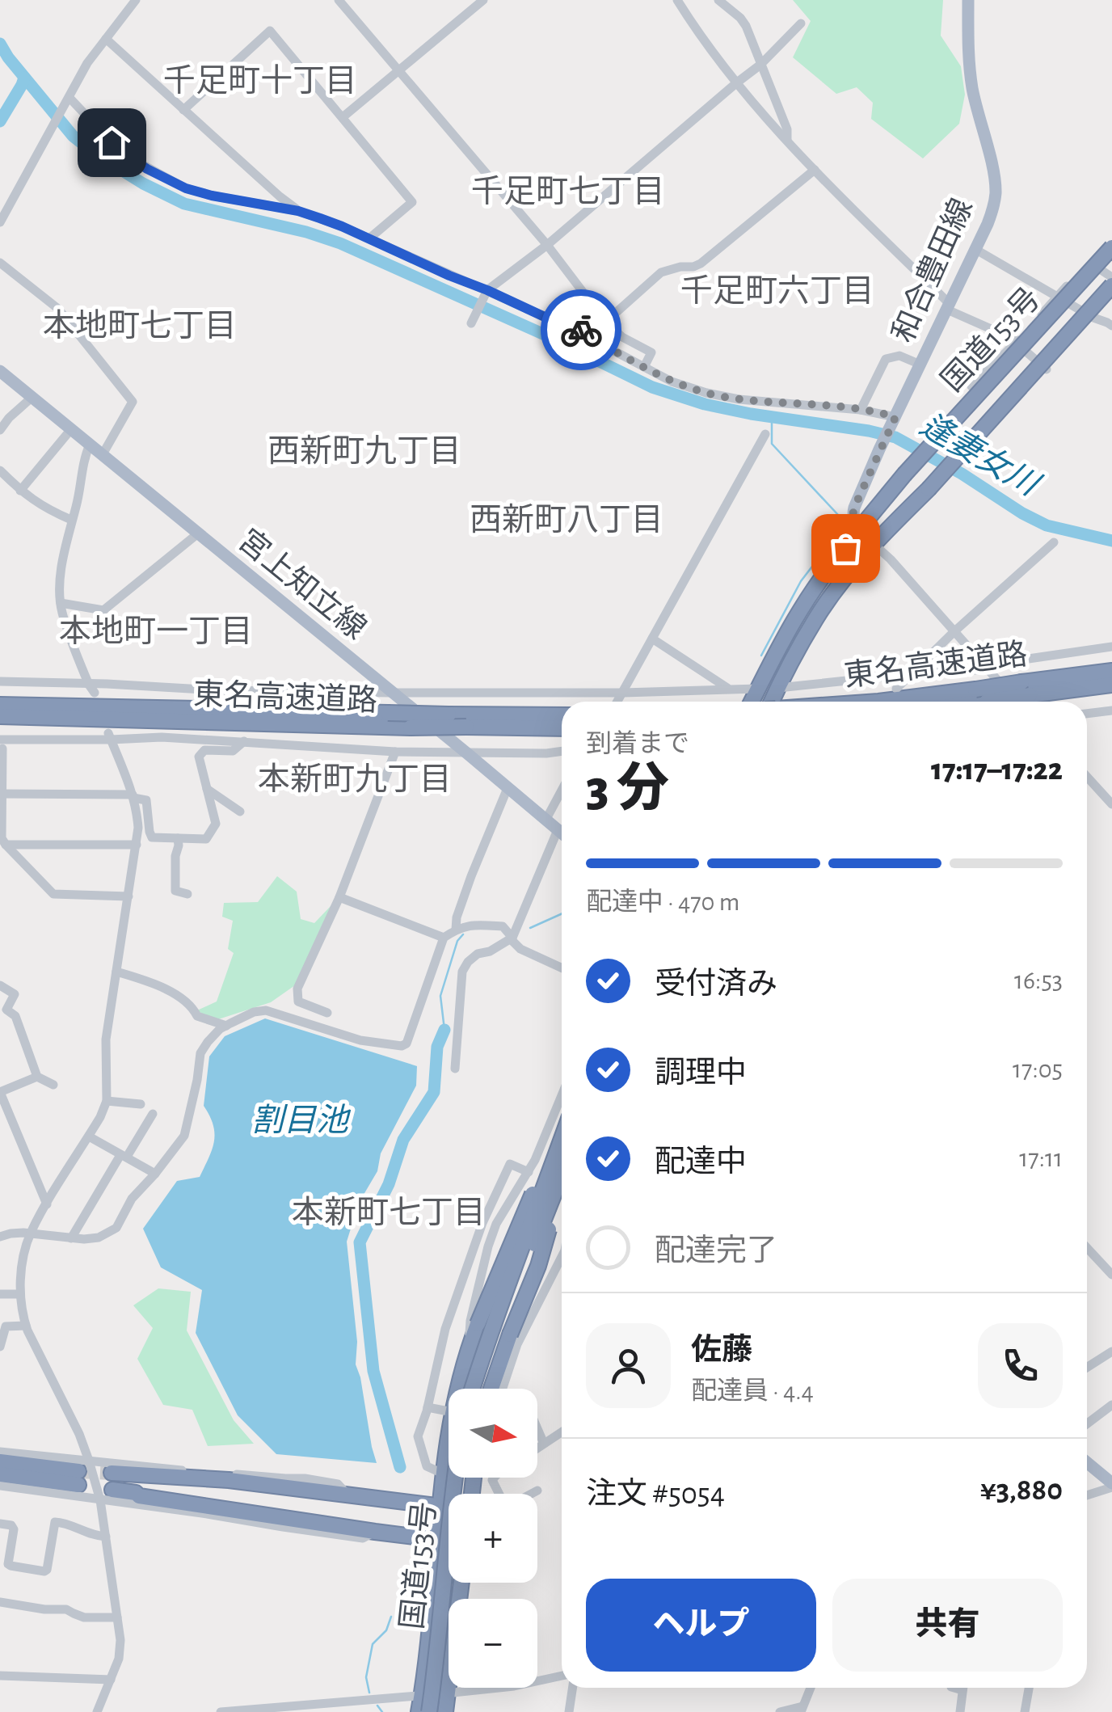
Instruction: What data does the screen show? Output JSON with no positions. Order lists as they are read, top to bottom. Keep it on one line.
{"streets":{"highway":["国道153号","東名高速道路"],"main road":["和合豊田線","宮上知立線"]},"crossings":[["和合豊田線","国道153号"]],"districts":["千足町十丁目","千足町七丁目","千足町六丁目","本地町七丁目","西新町九丁目","西新町八丁目","本地町一丁目","本新町九丁目","本新町七丁目"],"water":["逢妻女川","割目池"],"north":"right","page":{"heading":["3 分","到着まで","17:17–17:22"],"panel":["佐藤","配達員 · 4.4","注文 #5054","¥3,880"],"bar":"配達中 · 470 m","list":[["受付済み","16:53"],["調理中","17:05"],["配達中","17:11"],"配達完了"],"map_buttons":["+","−"],"buttons":["ヘルプ","共有"]}}
